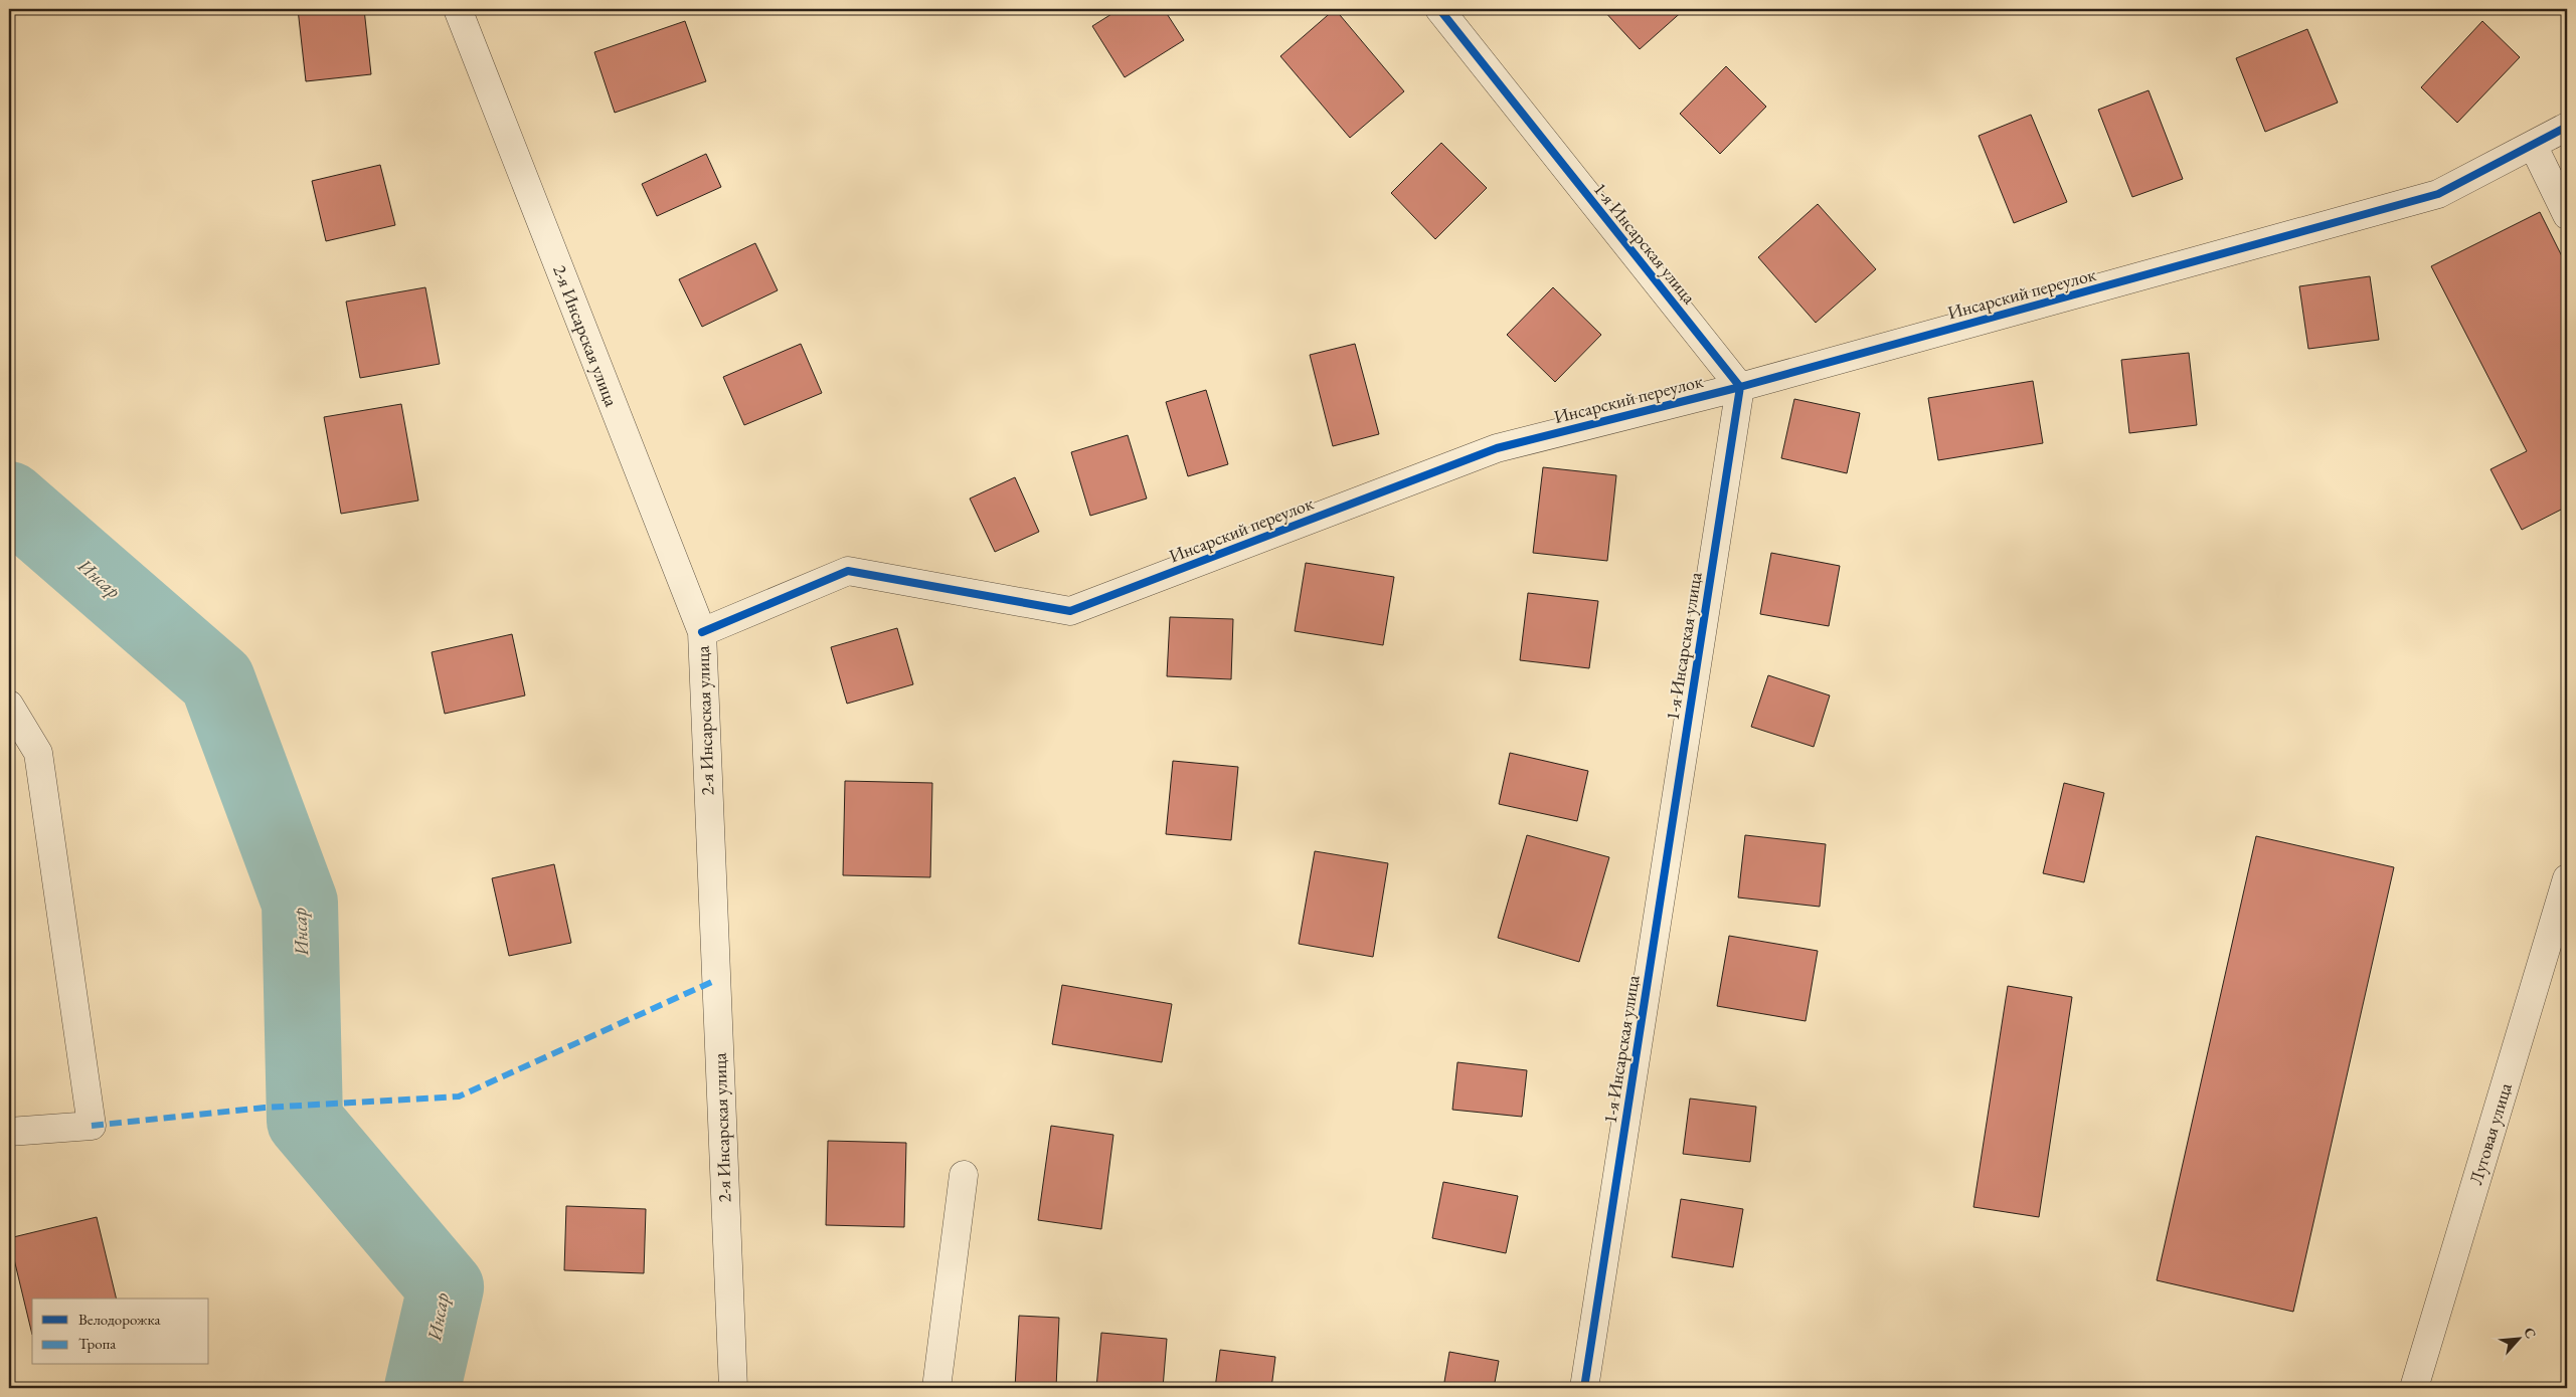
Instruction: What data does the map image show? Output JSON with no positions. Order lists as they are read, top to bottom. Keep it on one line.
{"streets":{"street":["1-я Инсарская улица","Инсарский переулок","2-я Инсарская улица","Луговая улица"]},"crossings":[["1-я Инсарская улица","Инсарский переулок"],["Инсарский переулок","2-я Инсарская улица"]],"water":["Инсар"],"legend":["Велодорожка","Тропа"],"north":"top right"}
